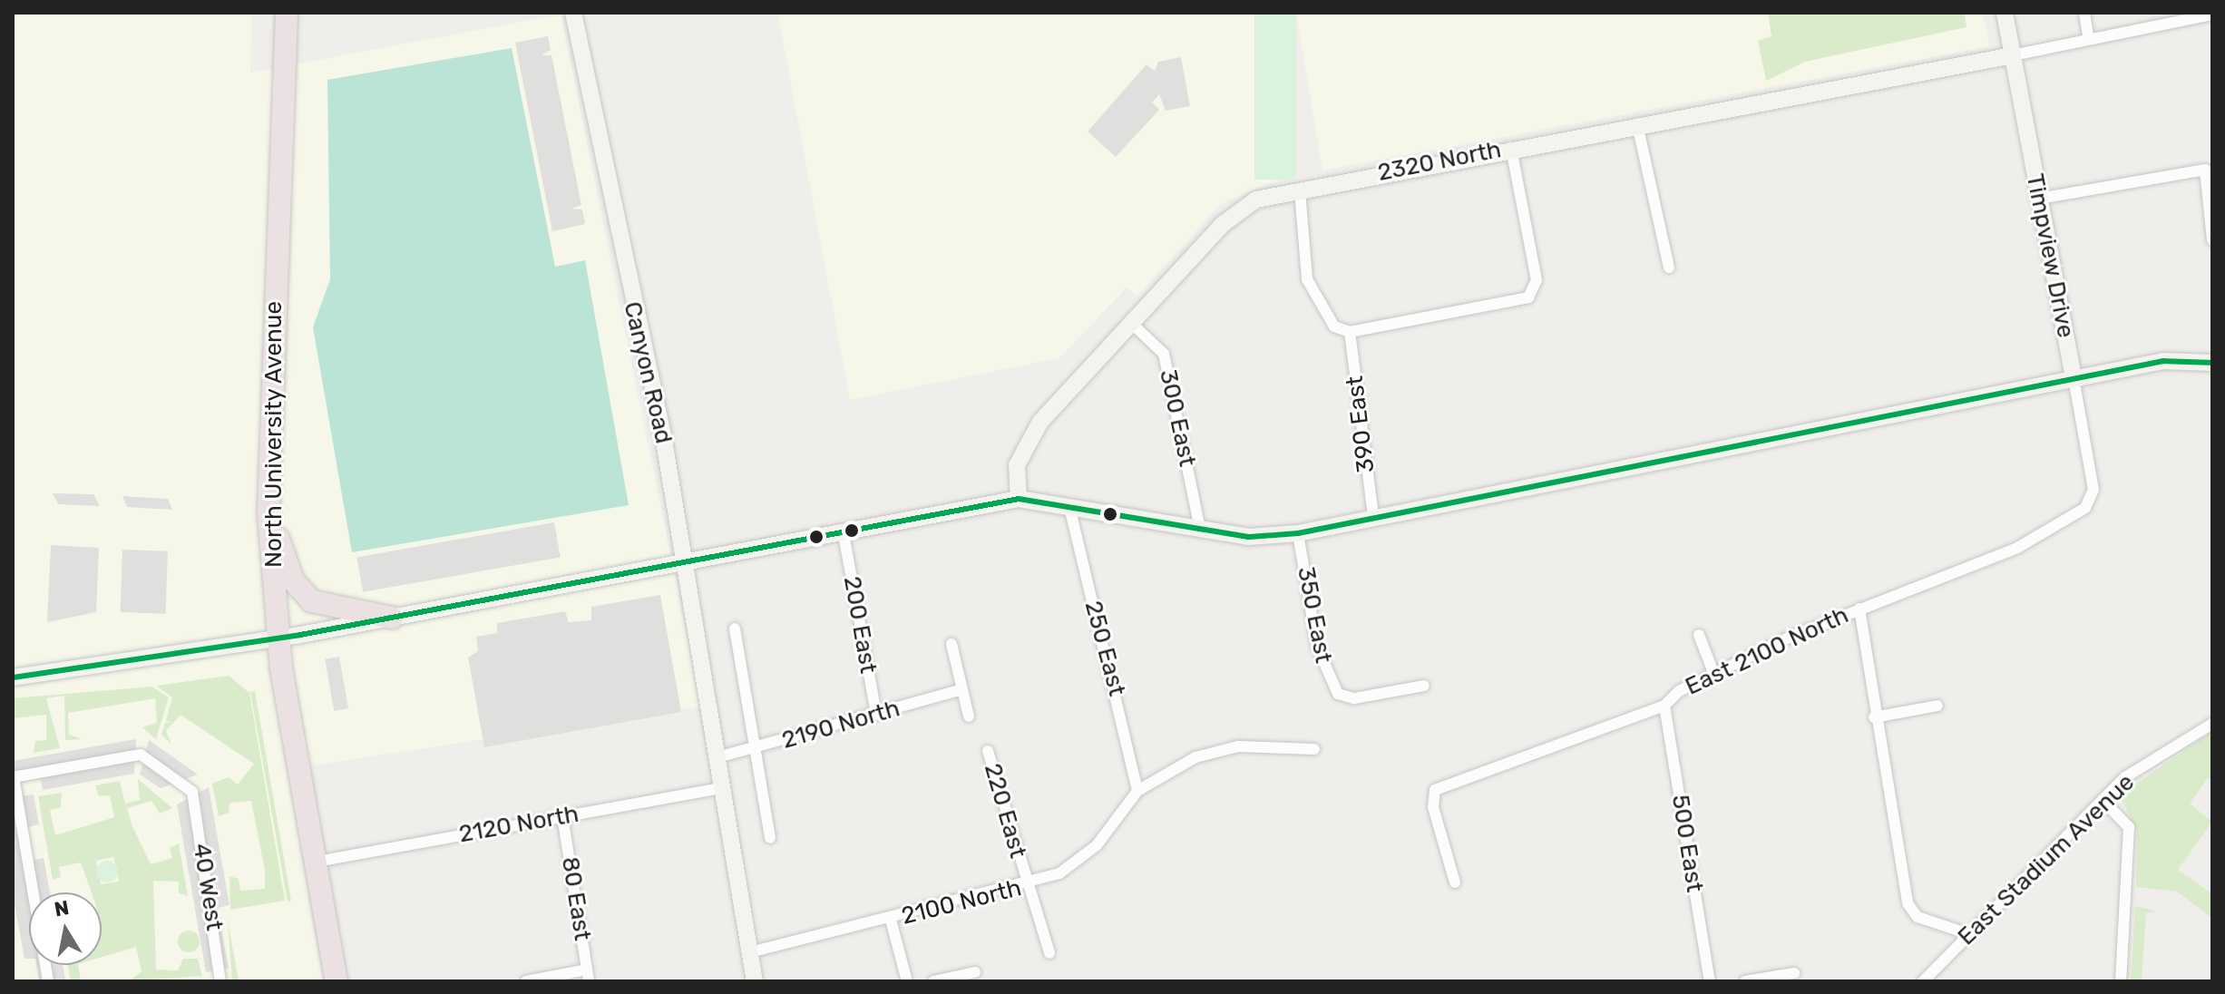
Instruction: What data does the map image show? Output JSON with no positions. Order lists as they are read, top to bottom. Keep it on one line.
{"streets":{"highway":["North University Avenue"],"main road":["2320 North","Timpview Drive","Canyon Road"],"street":["300 East","390 East","350 East","200 East","250 East","East 2100 North","2190 North","220 East","2120 North","500 East","East Stadium Avenue","40 West","80 East","2100 North"]},"crossings":[["2320 North","Timpview Drive"],["2320 North","300 East"],["Timpview Drive","East 2100 North"],["Canyon Road","2190 North"],["Canyon Road","2120 North"],["Canyon Road","2100 North"],["North University Avenue","2120 North"],["200 East","2190 North"],["250 East","2100 North"],["East 2100 North","500 East"],["220 East","2100 North"],["2120 North","80 East"]],"north":"top"}
